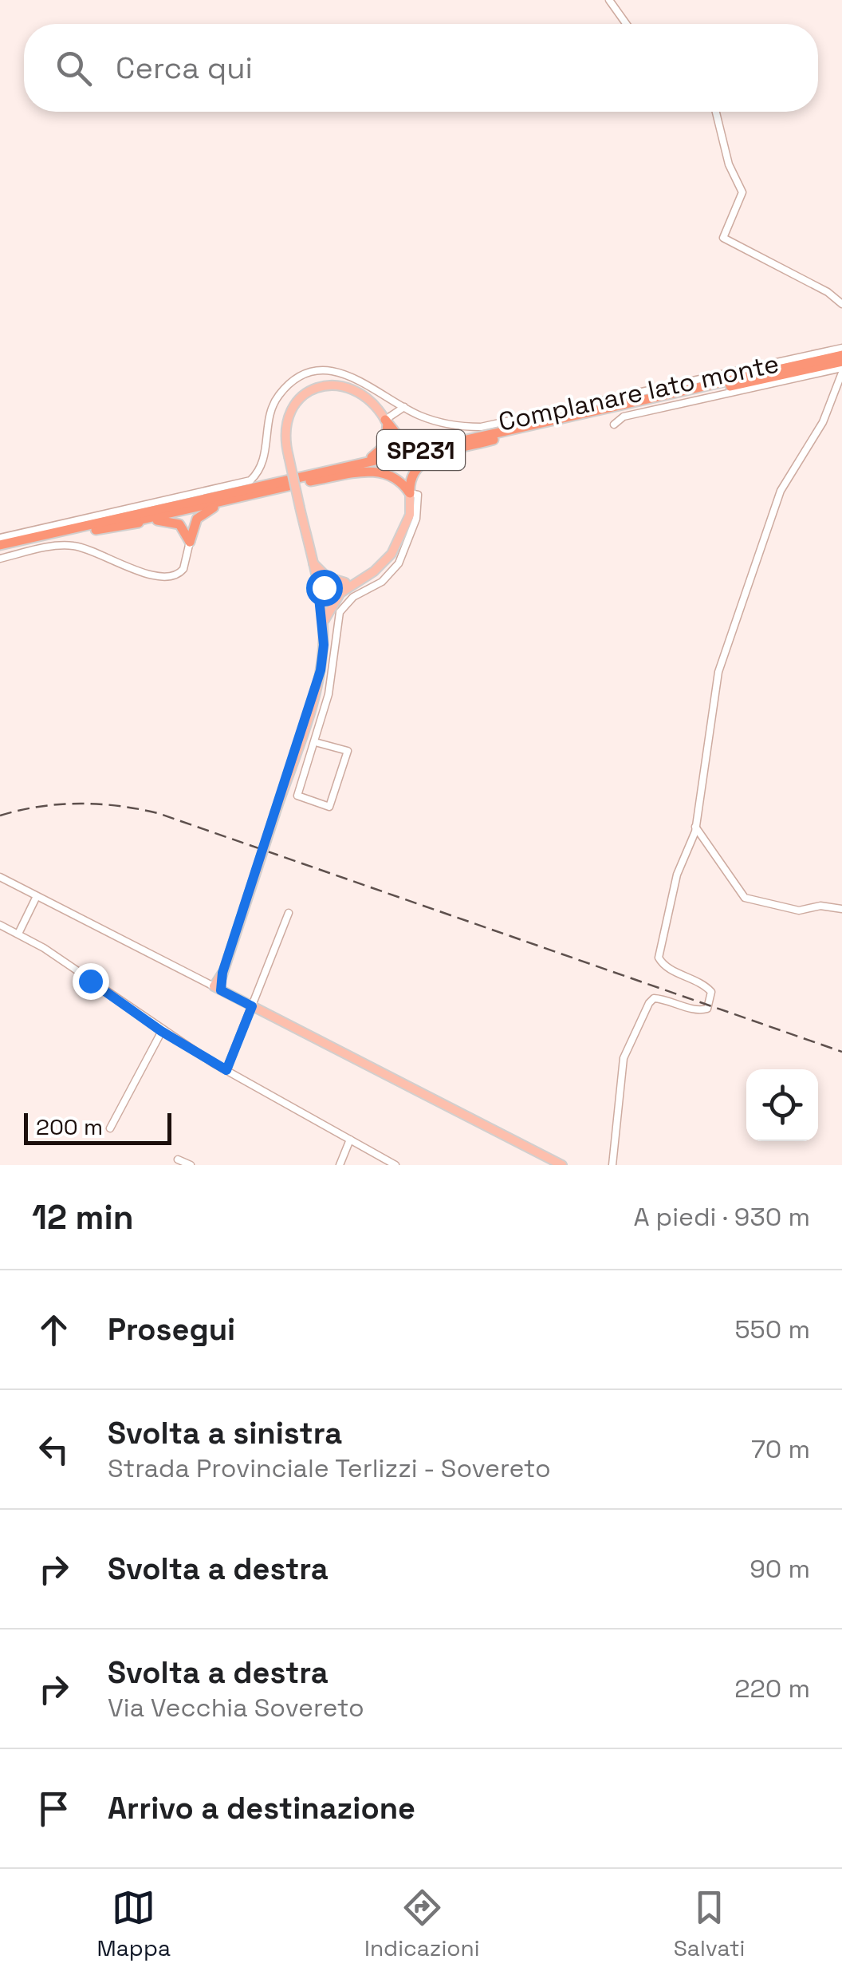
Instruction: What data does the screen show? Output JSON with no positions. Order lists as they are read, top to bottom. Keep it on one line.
{"streets":{"highway":["SP231"],"street":["Complanare lato monte"]},"scale_bar":"200 m","page":{"search":"Cerca qui","scale":"200 m","heading":["12 min","A piedi · 930 m"],"list":[["Prosegui","550 m"],["Svolta a sinistra","Strada Provinciale Terlizzi - Sovereto","70 m"],["Svolta a destra","90 m"],["Svolta a destra","Via Vecchia Sovereto","220 m"],"Arrivo a destinazione"],"nav":["Mappa","Indicazioni","Salvati"]}}
